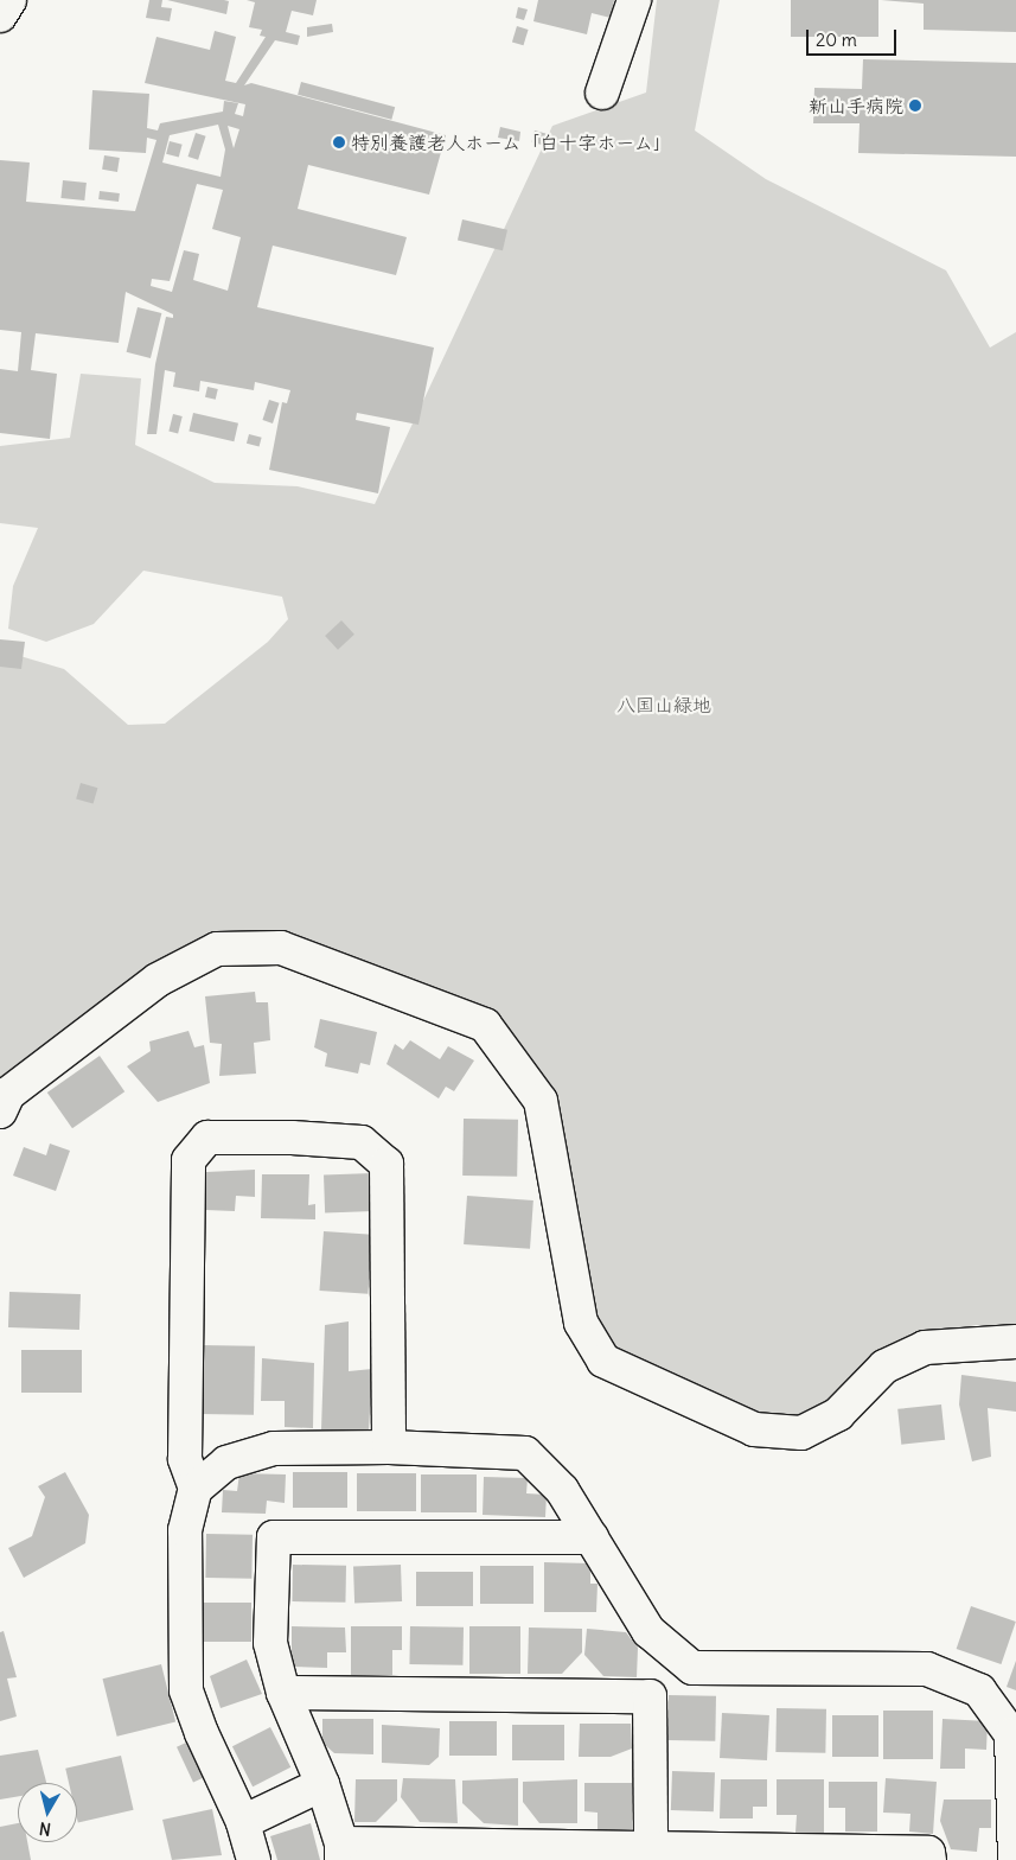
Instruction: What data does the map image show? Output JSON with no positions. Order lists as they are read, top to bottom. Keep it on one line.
{"parks":["八国山緑地"],"places":["新山手病院","特別養護老人ホーム「白十字ホーム」"],"scale_bar":"20 m","north":"bottom"}
